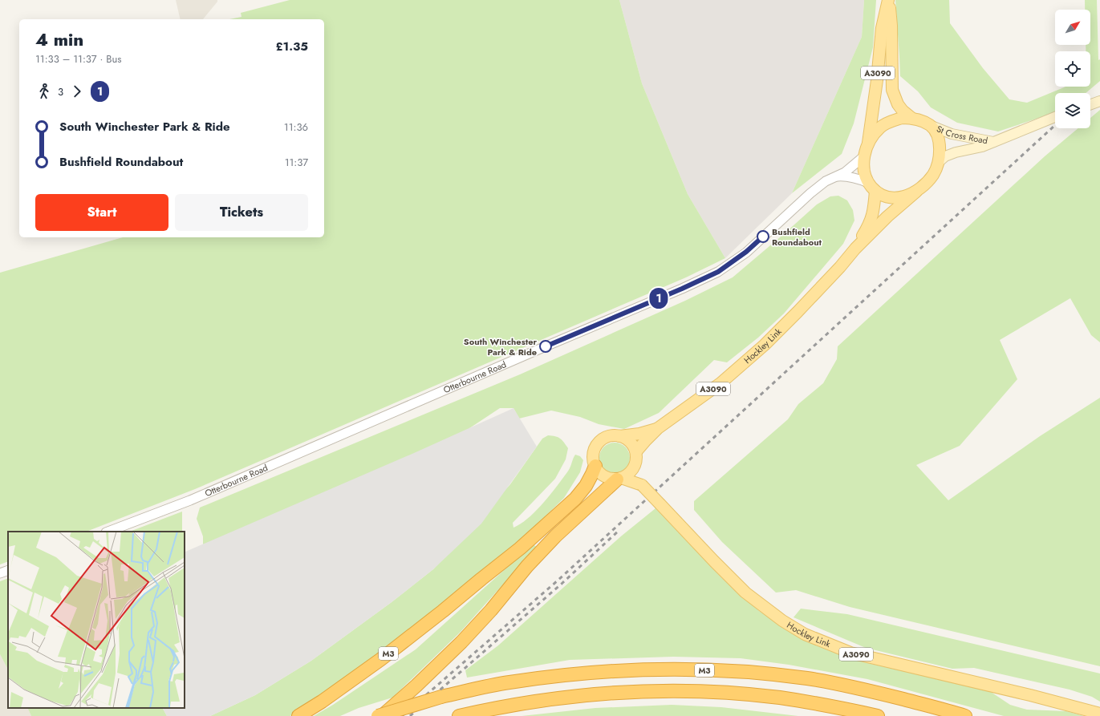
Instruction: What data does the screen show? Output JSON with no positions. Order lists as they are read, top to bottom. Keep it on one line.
{"streets":{"highway":["M3"],"main road":["A3090","St Cross Road","Hockley Link"],"street":["Otterbourne Road"]},"crossings":[["A3090","St Cross Road"],["A3090","Hockley Link"],["A3090","Otterbourne Road"],["St Cross Road","Hockley Link"],["St Cross Road","Otterbourne Road"],["Hockley Link","Otterbourne Road"],["Hockley Link","M3"]],"places":["Bushfield Roundabout","South Winchester Park & Ride"],"lines":["bus line 1"],"north":"top right","page":{"on_map":"1","heading":["4 min","11:33 – 11:37 · Bus","£1.35"],"legs":["3","1"],"list":[{"name":"South Winchester Park & Ride","value":"11:36"},{"name":"Bushfield Roundabout","value":"11:37"}],"buttons":["Start","Tickets"]}}
